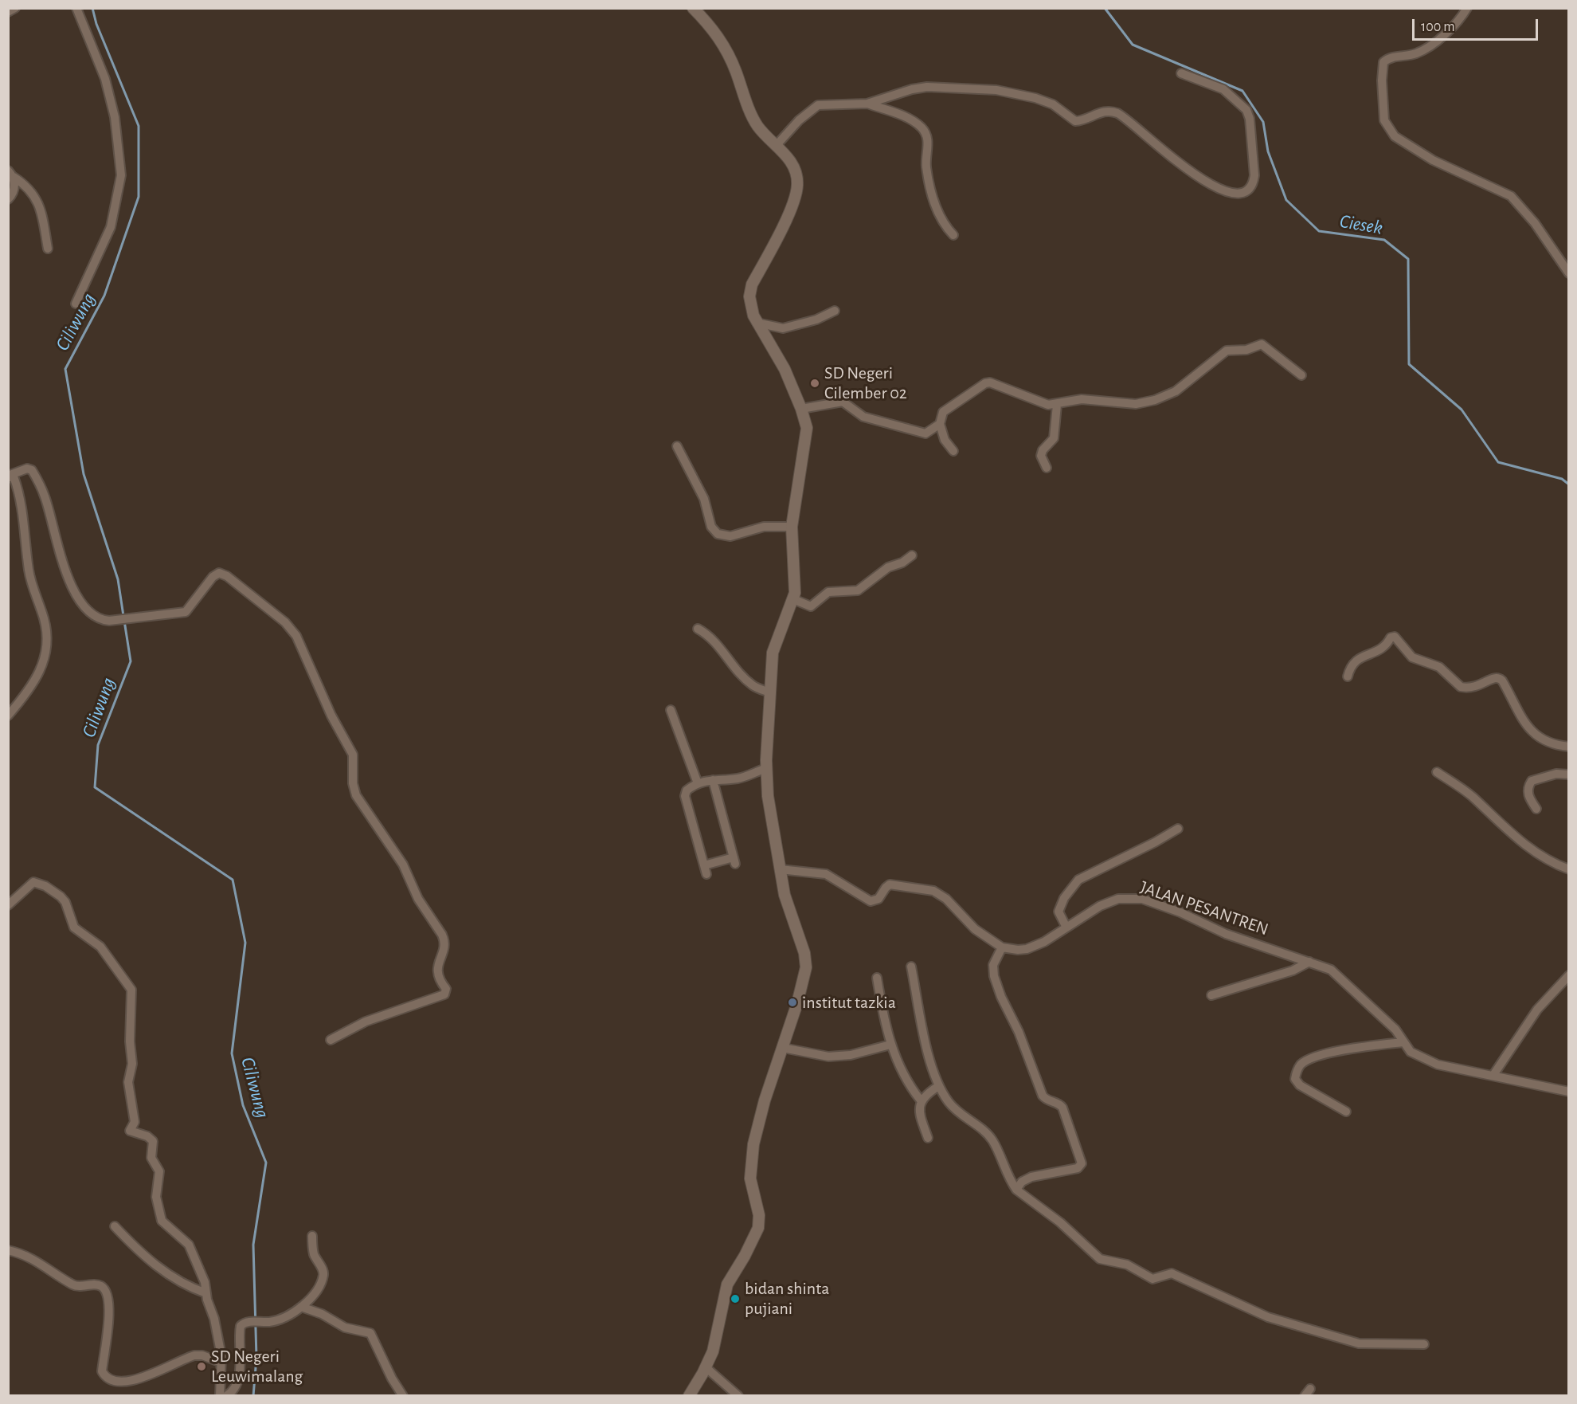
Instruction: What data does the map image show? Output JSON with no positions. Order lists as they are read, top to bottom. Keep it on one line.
{"streets":{"street":["JALAN PESANTREN"]},"water":["Ciesek","Ciliwung"],"places":["SD Negeri Cilember 02","institut tazkia","bidan shinta pujiani","SD Negeri Leuwimalang"],"scale_bar":"100 m"}
